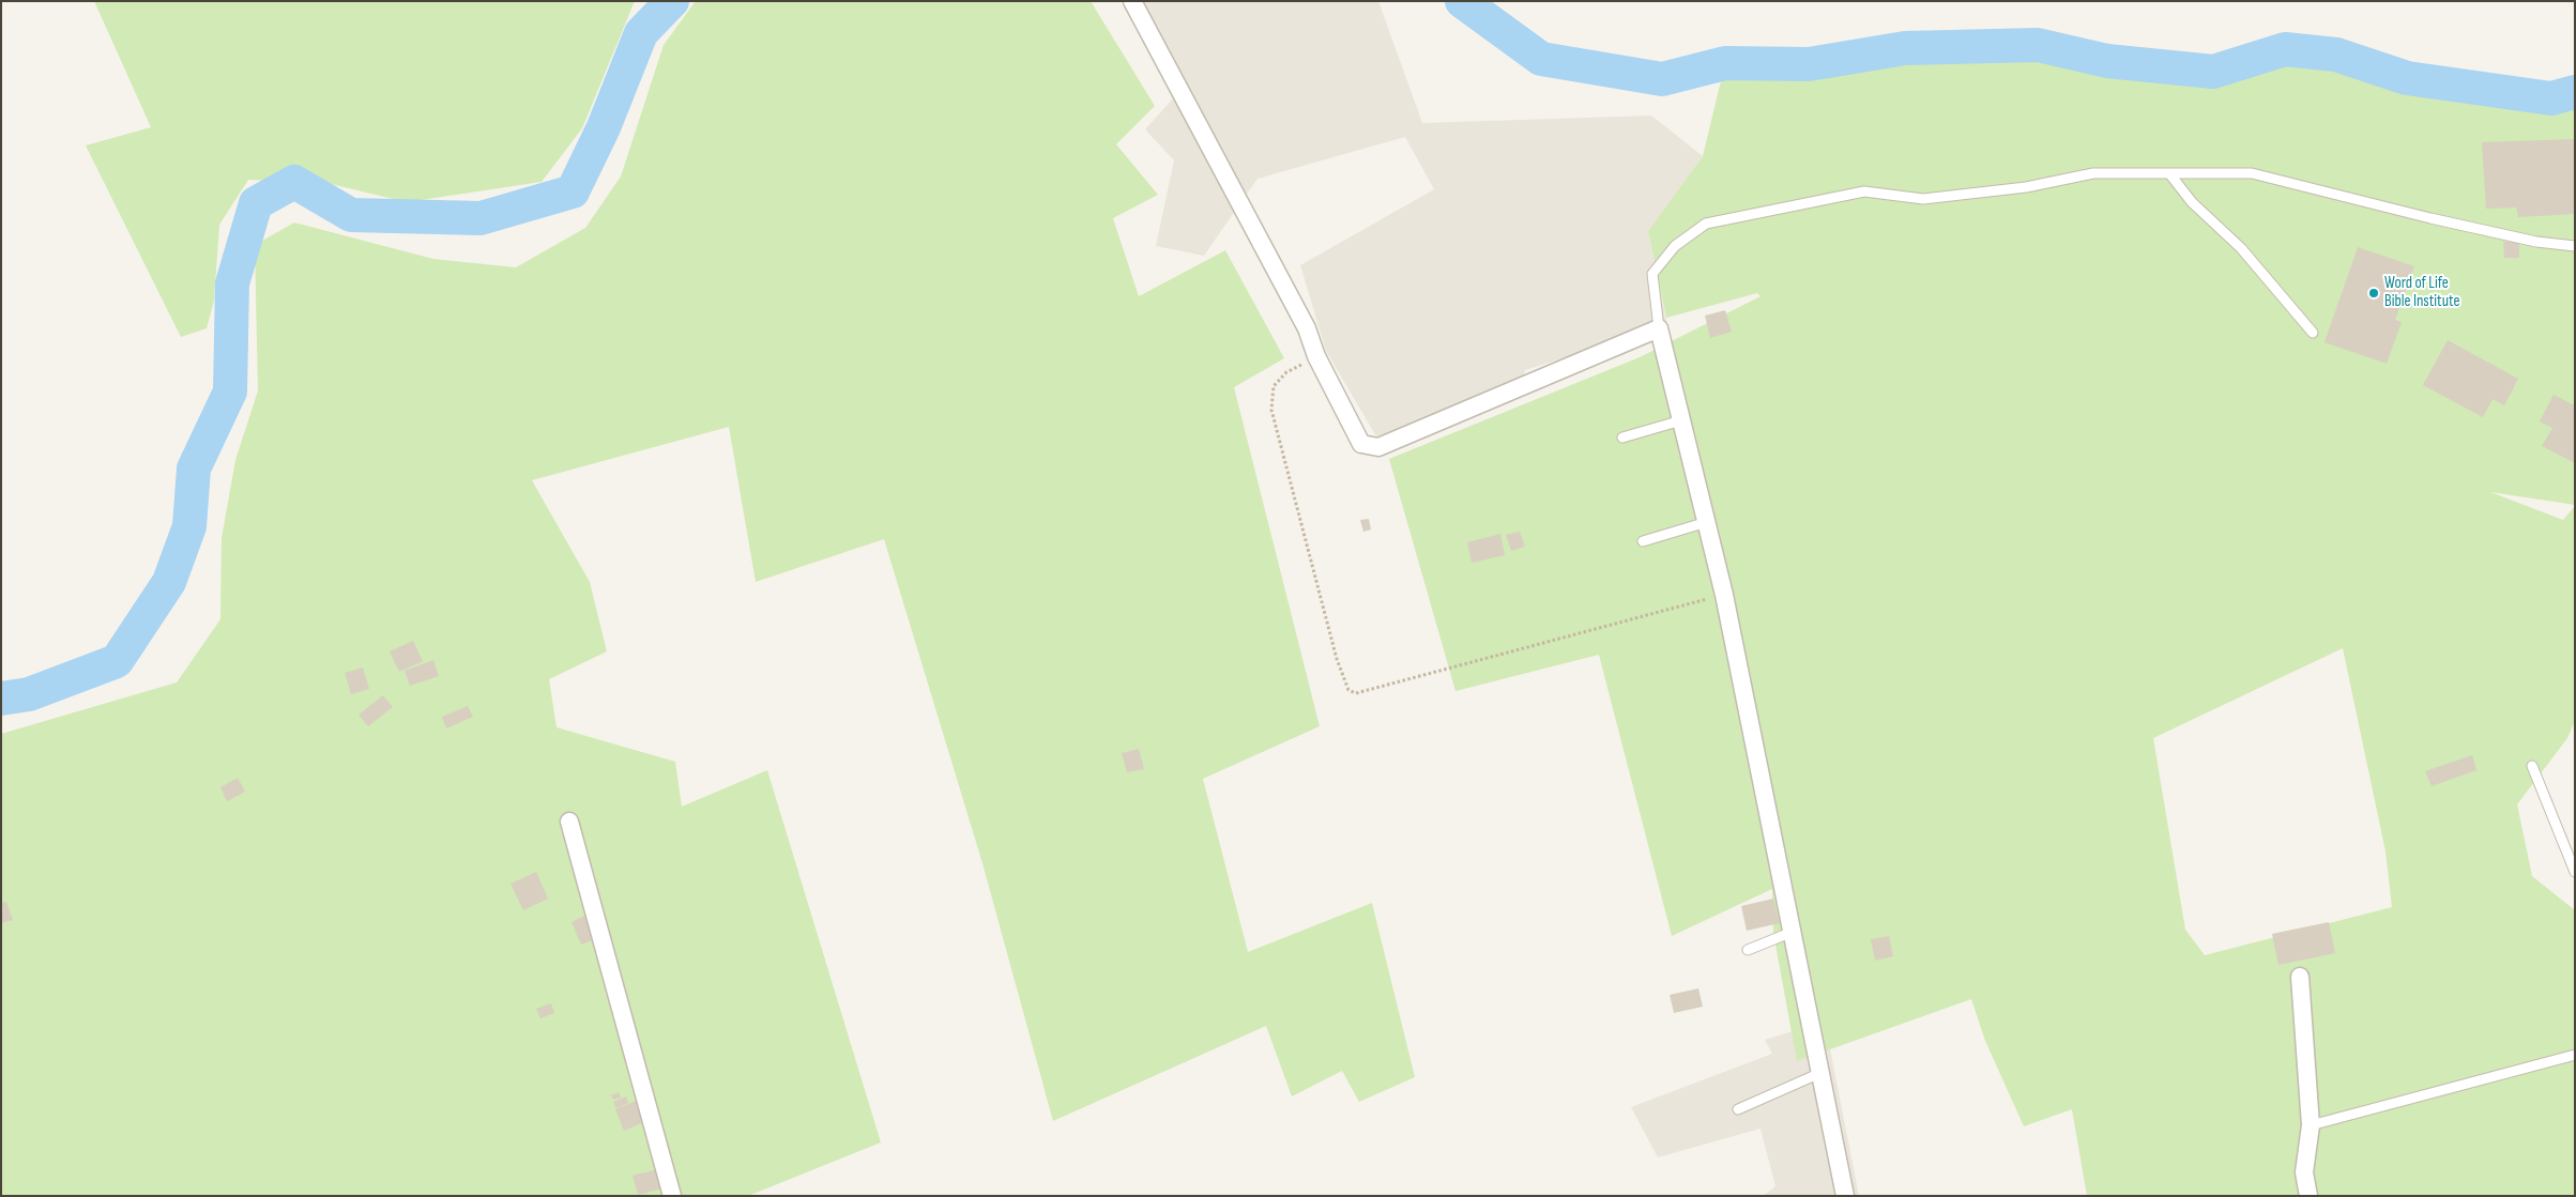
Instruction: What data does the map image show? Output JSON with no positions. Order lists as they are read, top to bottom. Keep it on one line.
{"places":["Word of Life Bible Institute"]}
